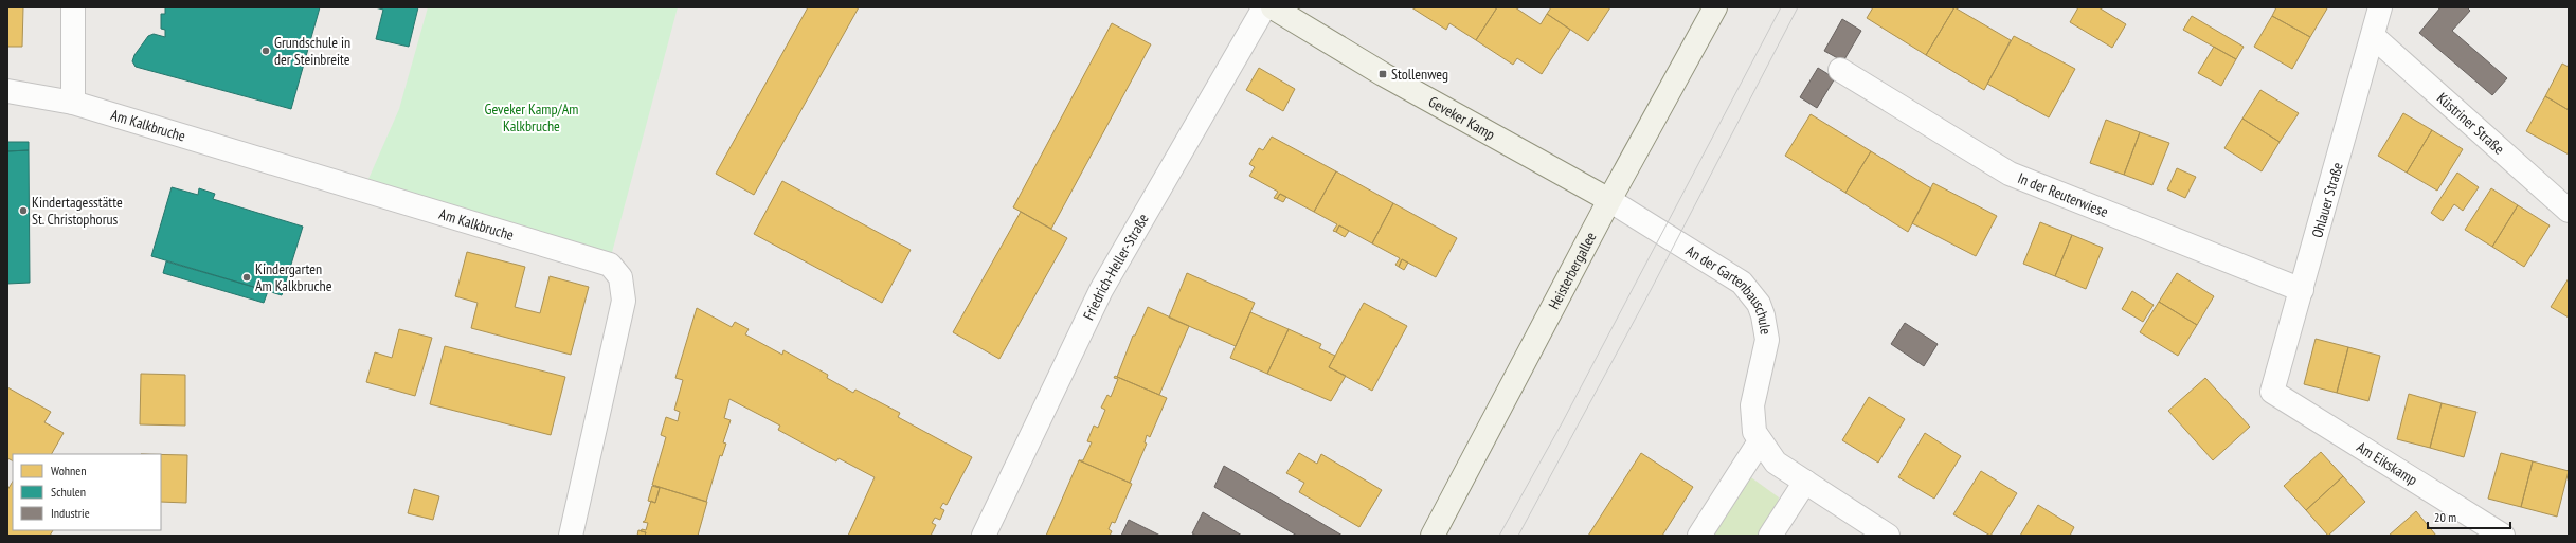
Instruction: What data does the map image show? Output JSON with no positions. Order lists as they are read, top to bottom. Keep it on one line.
{"streets":{"main road":["Geveker Kamp","Heisterbergallee"],"street":["Küstriner Straße","Am Kalkbruche","In der Reuterwiese","Ohlauer Straße","Friedrich-Heller-Straße","An der Gartenbauschule","Am Eikskamp"]},"crossings":[["Geveker Kamp","Heisterbergallee"],["Geveker Kamp","An der Gartenbauschule"],["Küstriner Straße","Ohlauer Straße"],["In der Reuterwiese","Ohlauer Straße"],["Ohlauer Straße","Am Eikskamp"],["Heisterbergallee","An der Gartenbauschule"]],"parks":["Geveker Kamp/Am Kalkbruche"],"places":{"other":["Grundschule in der Steinbreite","Kindertagesstätte St. Christophorus","Kindergarten Am Kalkbruche"],"transit":["Stollenweg"]},"legend":["Wohnen","Schulen","Industrie"],"scale_bar":"20 m"}
